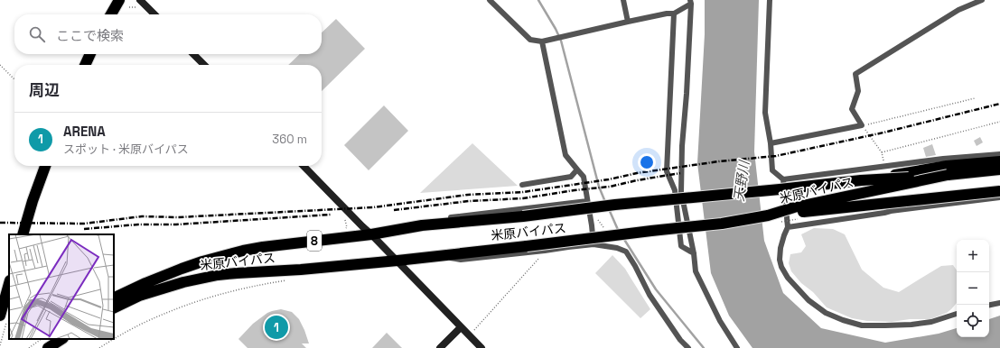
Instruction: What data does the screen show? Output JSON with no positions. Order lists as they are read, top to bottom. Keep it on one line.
{"streets":{"highway":["米原バイパス","8"]},"water":["天野川"],"page":{"search":"ここで検索","heading":"周辺","list":[{"mark":"1","name":"ARENA","note":"スポット · 米原バイパス","value":"360 m"}],"map_buttons":["+","−"],"pins":"1"}}
